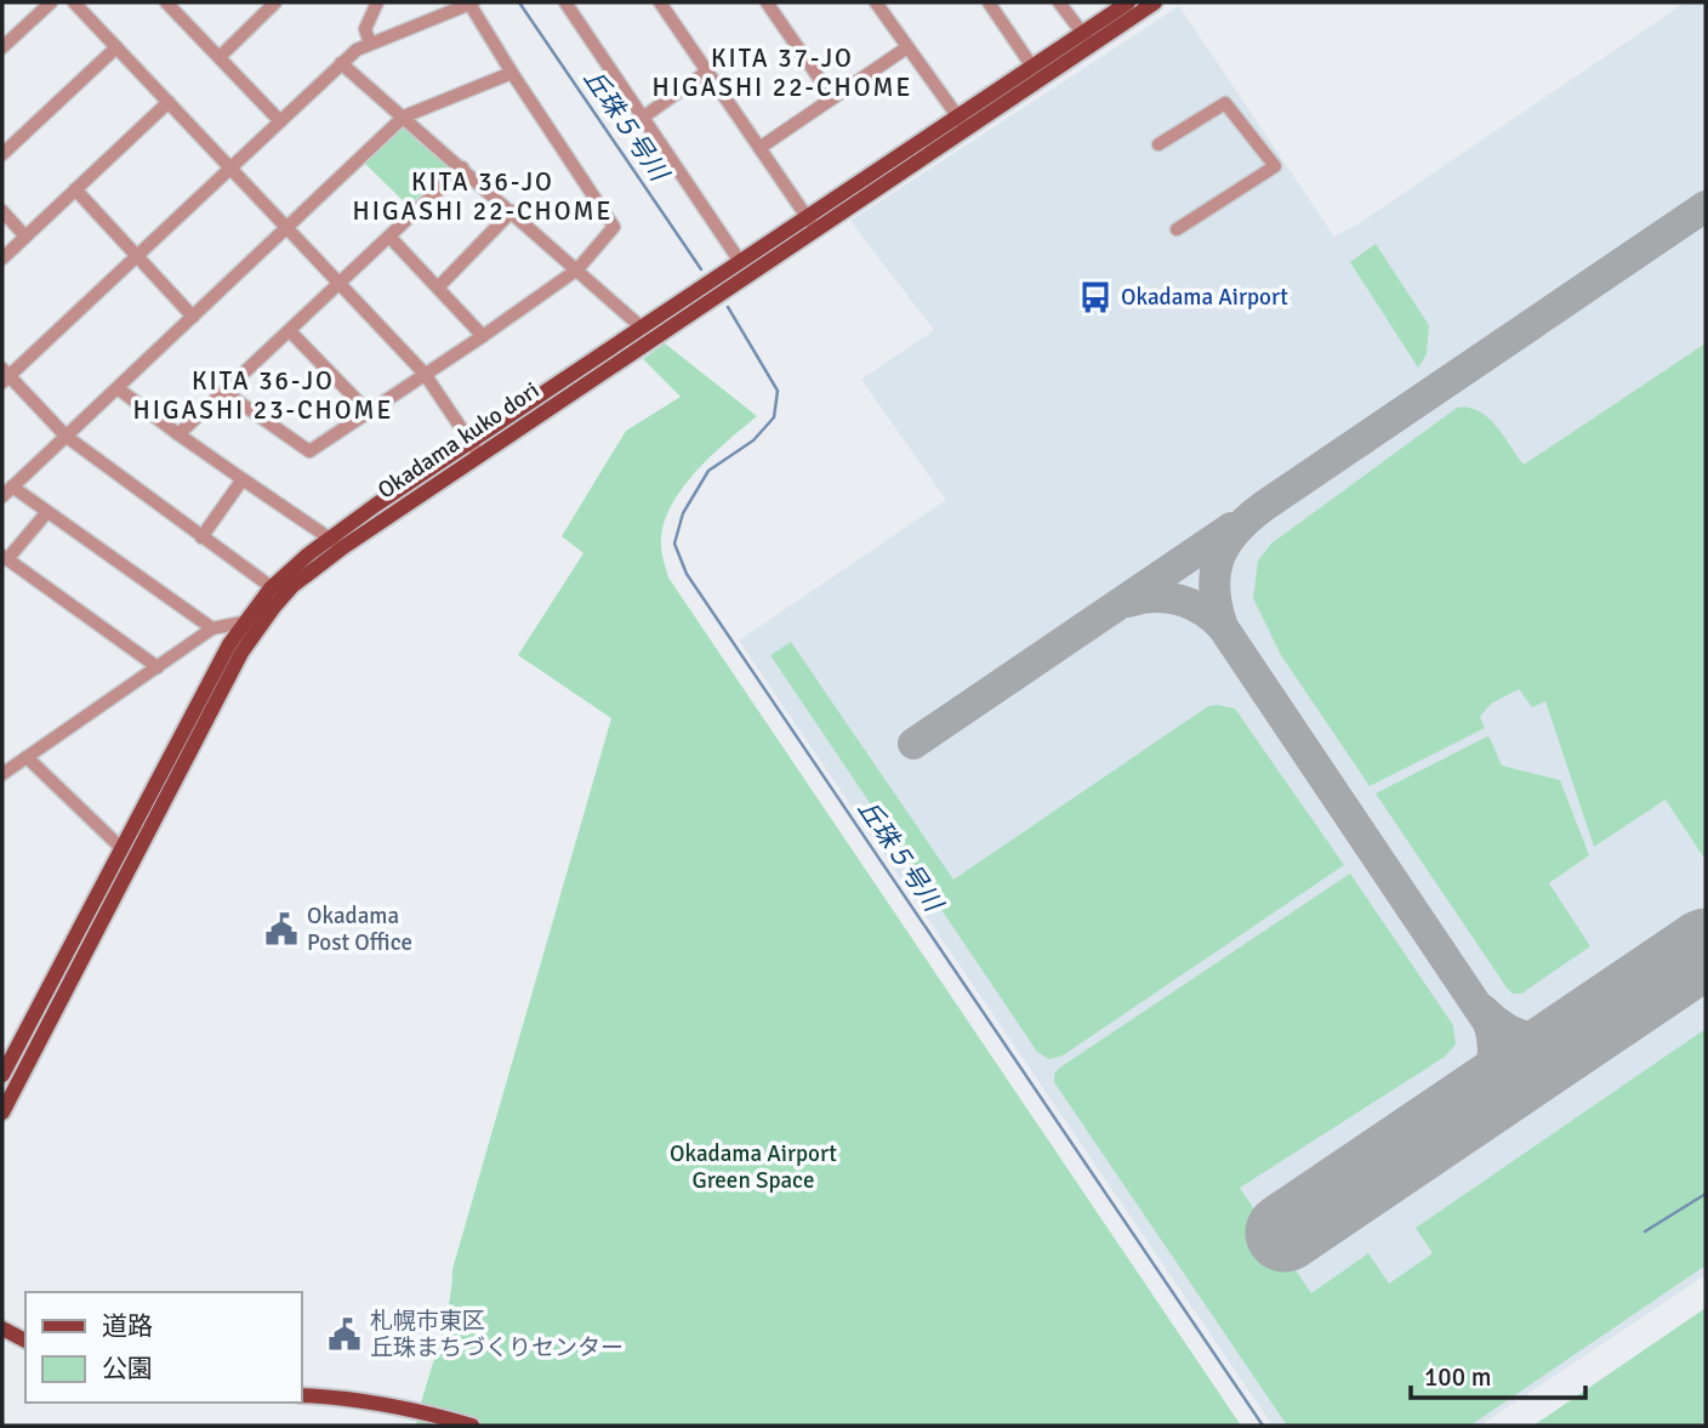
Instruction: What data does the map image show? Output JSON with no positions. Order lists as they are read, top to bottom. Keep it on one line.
{"streets":{"main road":["Okadama kuko dori"]},"districts":["KITA 37-JO HIGASHI 22-CHOME","KITA 36-JO HIGASHI 22-CHOME","KITA 36-JO HIGASHI 23-CHOME"],"water":["丘珠５号川"],"parks":["Okadama Airport Green Space"],"places":{"bus stop":["Okadama Airport"],"public building":["Okadama Post Office","札幌市東区 丘珠まちづくりセンター"]},"legend":["道路","公園"],"scale_bar":"100 m"}
